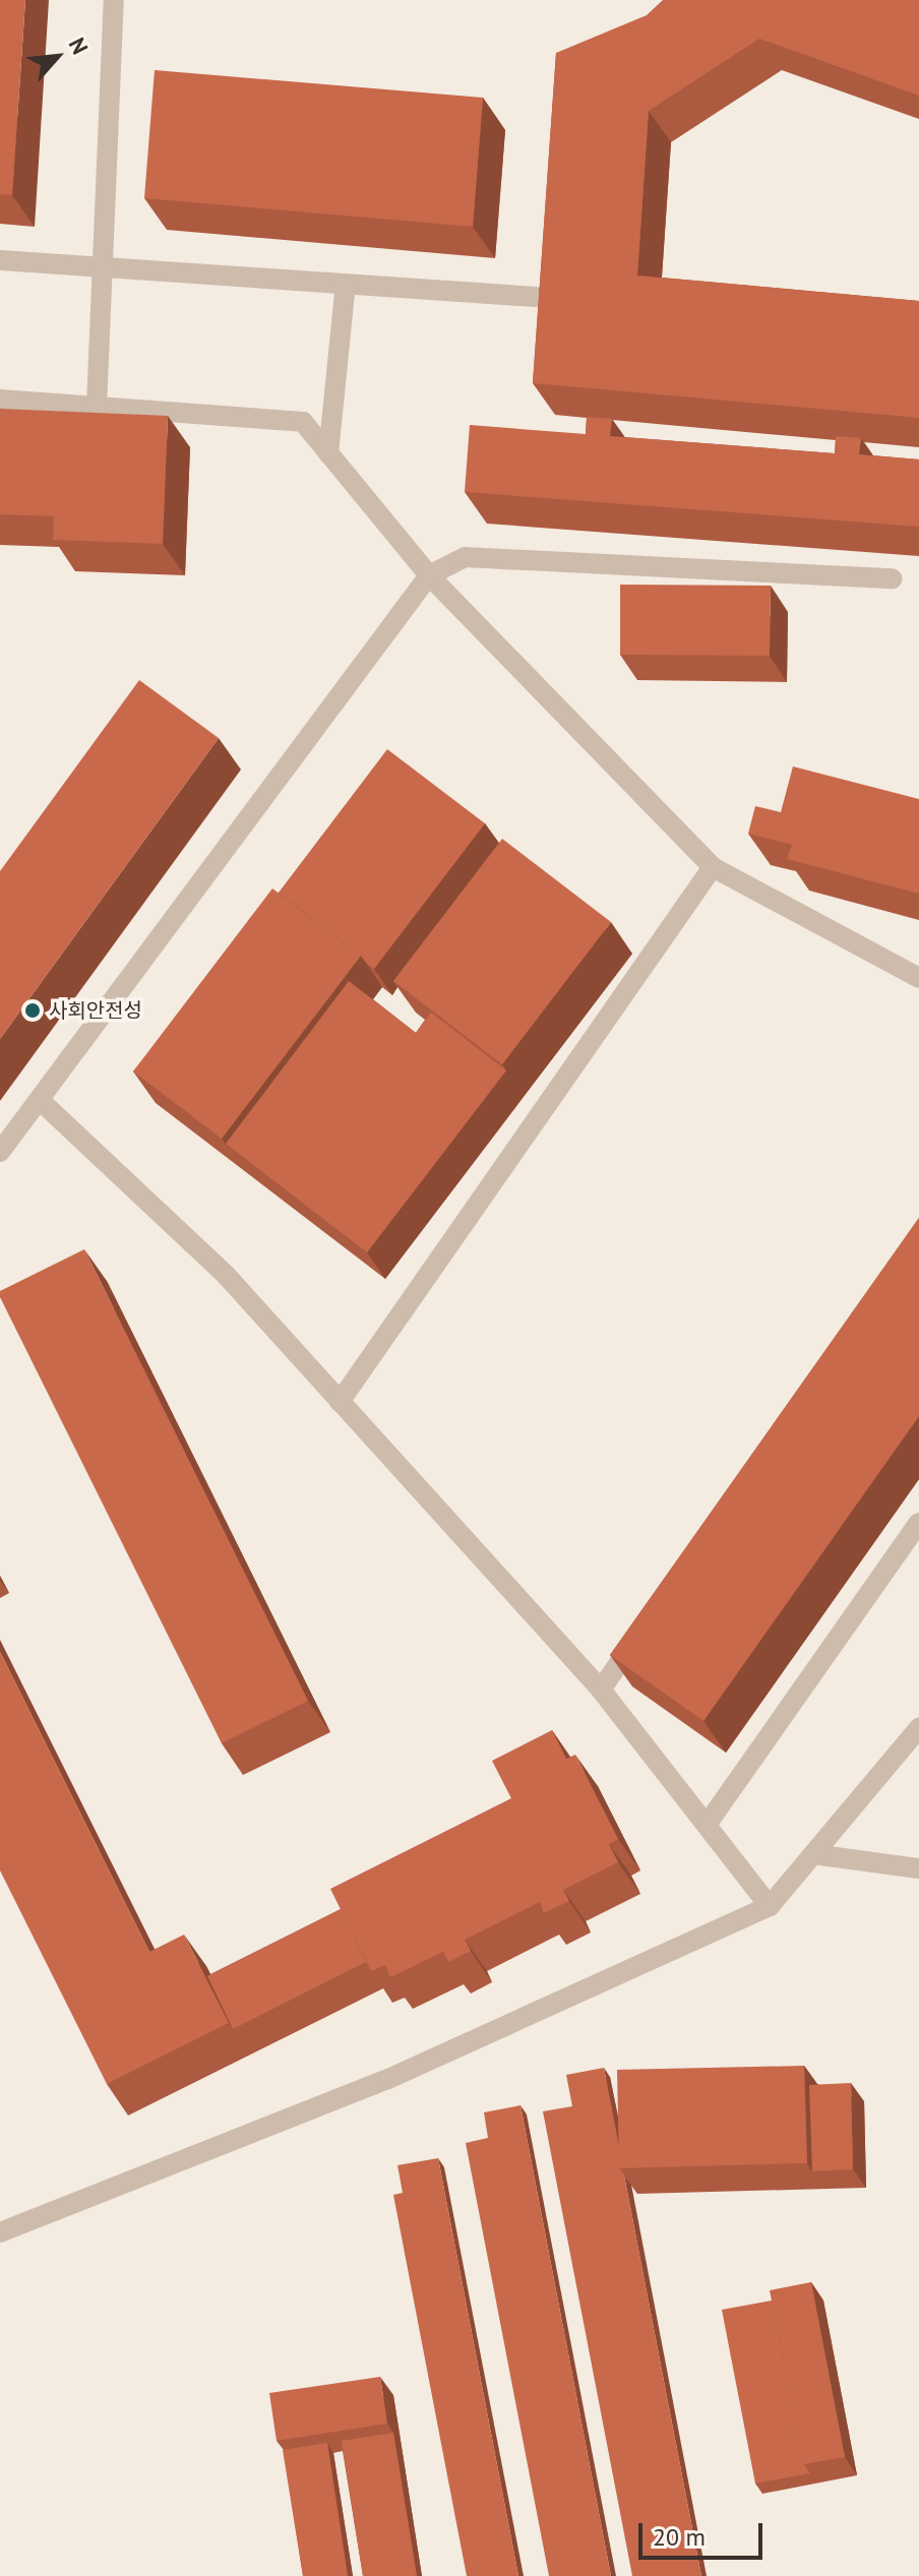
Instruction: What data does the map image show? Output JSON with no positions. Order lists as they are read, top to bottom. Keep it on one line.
{"places":["사회안전성"],"scale_bar":"20 m","north":"top right"}
